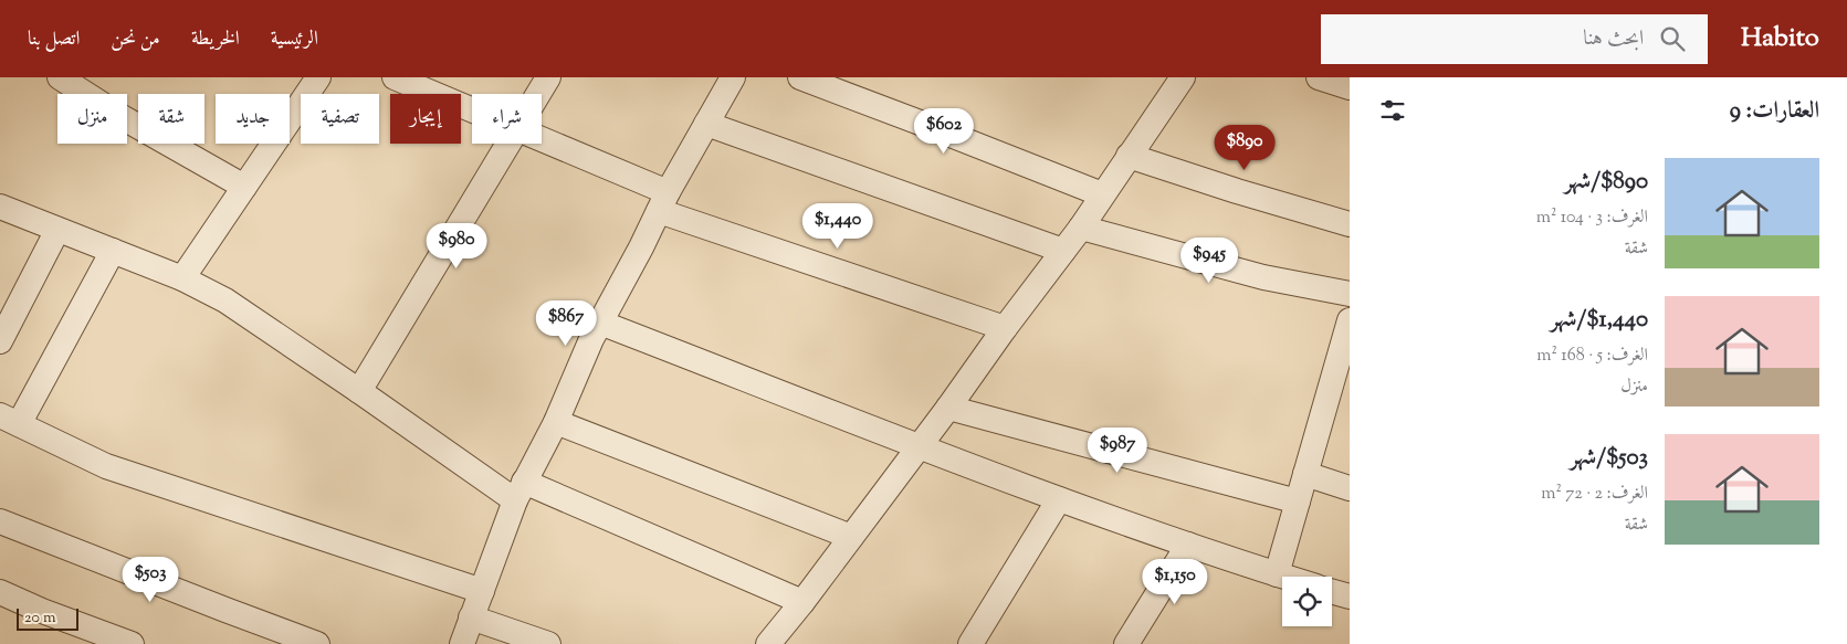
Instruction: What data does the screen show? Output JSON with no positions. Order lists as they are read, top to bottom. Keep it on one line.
{"scale_bar":"20 m","page":{"header":"Habito","search":"ابحث هنا","nav":["الرئيسية","الخريطة","من نحن","اتصل بنا"],"heading":"العقارات: 9","chip":["شراء","إيجار","تصفية","جديد","شقة","منزل"],"price":["$602","$890","$1,440","$980","$945","$867","$987","$503","$1,150"],"list":[{"name":"$890/شهر","note":"الغرف: 3 · 104 m² · شقة"},{"name":"$1,440/شهر","note":"الغرف: 5 · 168 m² · منزل"},{"name":"$503/شهر","note":"الغرف: 2 · 72 m² · شقة"}],"scale":"20 m"}}
